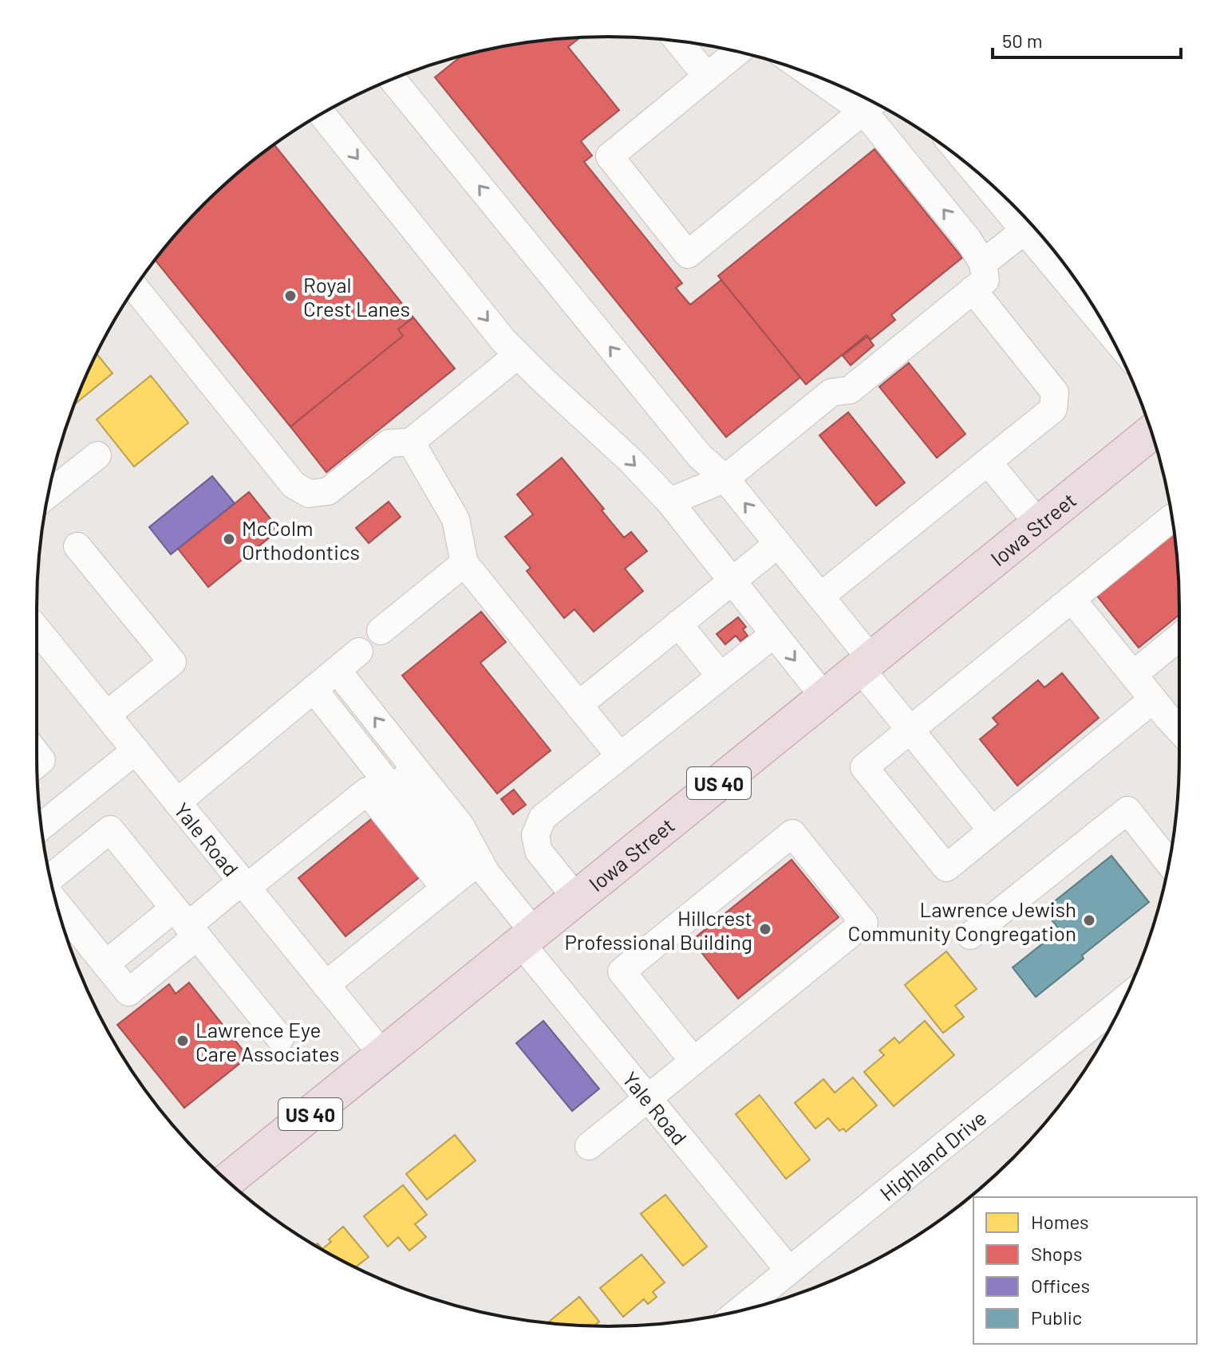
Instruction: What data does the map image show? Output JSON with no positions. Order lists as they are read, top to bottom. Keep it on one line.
{"streets":{"highway":["Iowa Street","US 40"],"street":["Yale Road","Highland Drive"]},"crossings":[["Iowa Street","Yale Road"],["Yale Road","Highland Drive"]],"places":["Royal Crest Lanes","McColm Orthodontics","Lawrence Jewish Community Congregation","Hillcrest Professional Building","Lawrence Eye Care Associates"],"legend":["Homes","Shops","Offices","Public"],"scale_bar":"50 m"}
